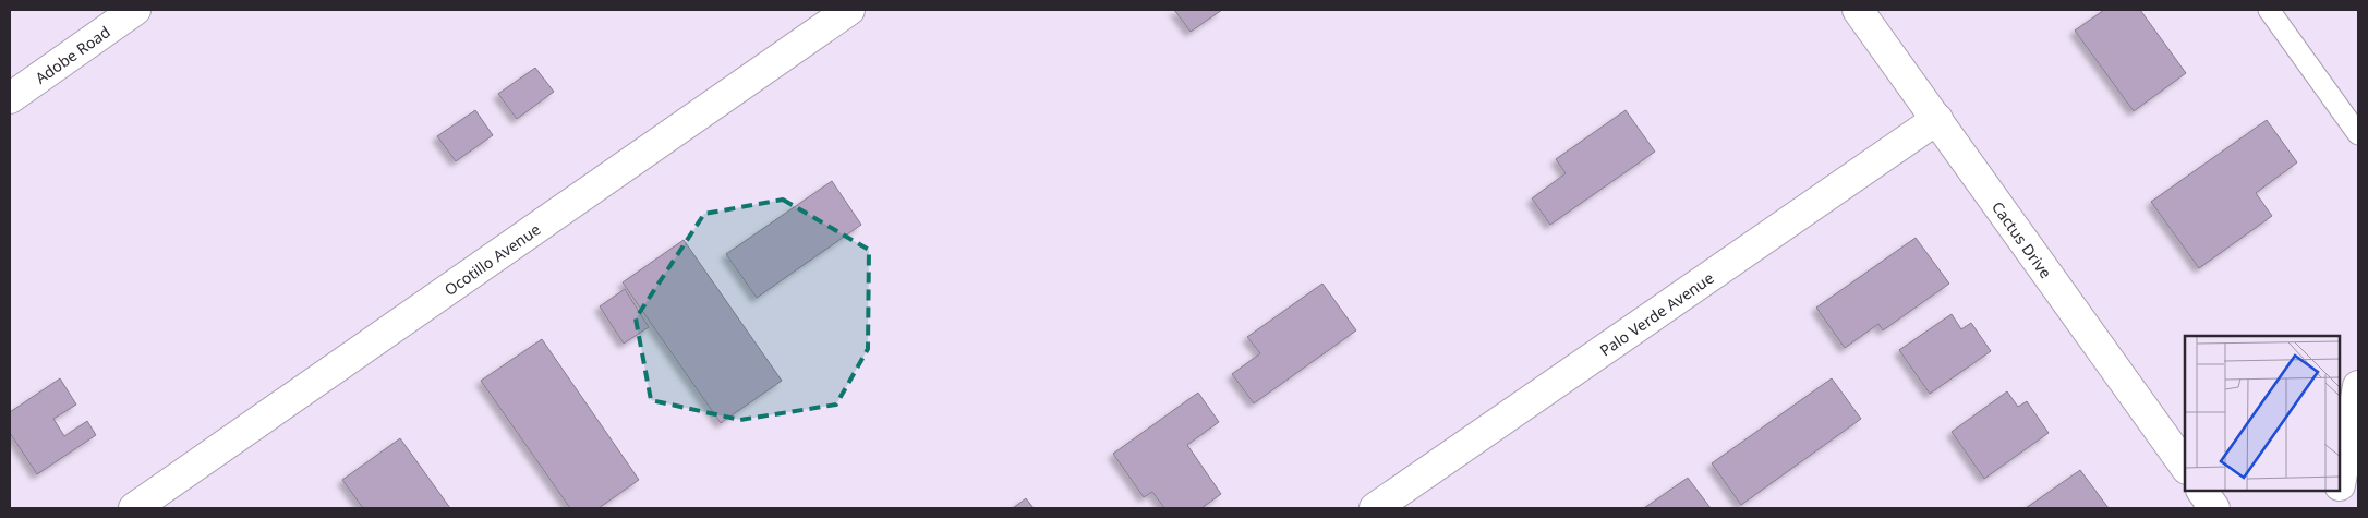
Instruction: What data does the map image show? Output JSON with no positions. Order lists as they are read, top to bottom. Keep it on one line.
{"streets":{"street":["Adobe Road","Cactus Drive","Ocotillo Avenue","Palo Verde Avenue"]},"crossings":[["Cactus Drive","Palo Verde Avenue"]]}
